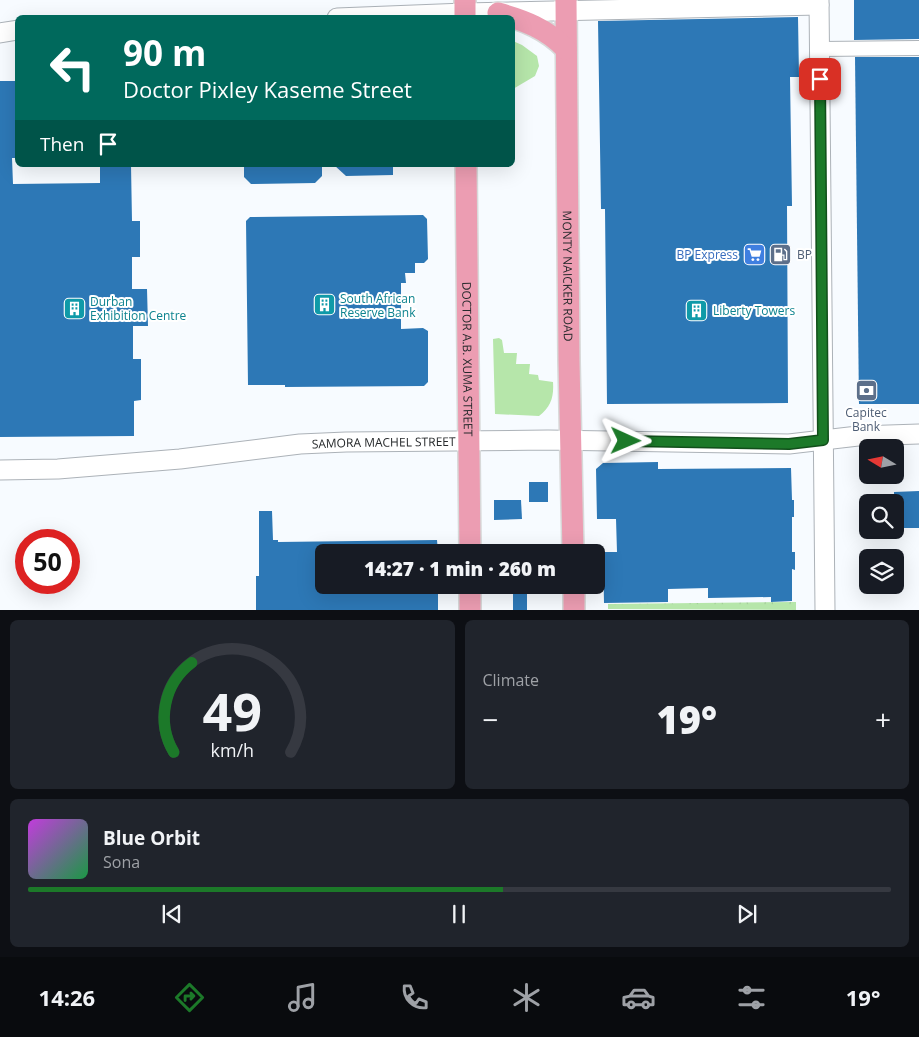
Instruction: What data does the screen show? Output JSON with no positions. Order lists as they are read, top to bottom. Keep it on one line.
{"streets":{"main road":["MONTY NAICKER ROAD","DOCTOR A.B. XUMA STREET","SAMORA MACHEL STREET"]},"crossings":[["MONTY NAICKER ROAD","SAMORA MACHEL STREET"],["DOCTOR A.B. XUMA STREET","SAMORA MACHEL STREET"]],"places":{"supermarket":["BP Express"],"fuel station":["BP"],"building":["South African Reserve Bank","Durban Exhibition Centre","Liberty Towers"],"bank":["Capitec Bank"]},"north":"left","page":{"turn":["90 m","Doctor Pixley Kaseme Street"],"then":"Then","limit":"50","trip":"14:27 · 1 min · 260 m","tile":"Climate","heat":["−","19°","+"],"song":["Blue Orbit","Sona"],"tabs":["14:26","19°"],"gauge":["49","km/h"]}}
